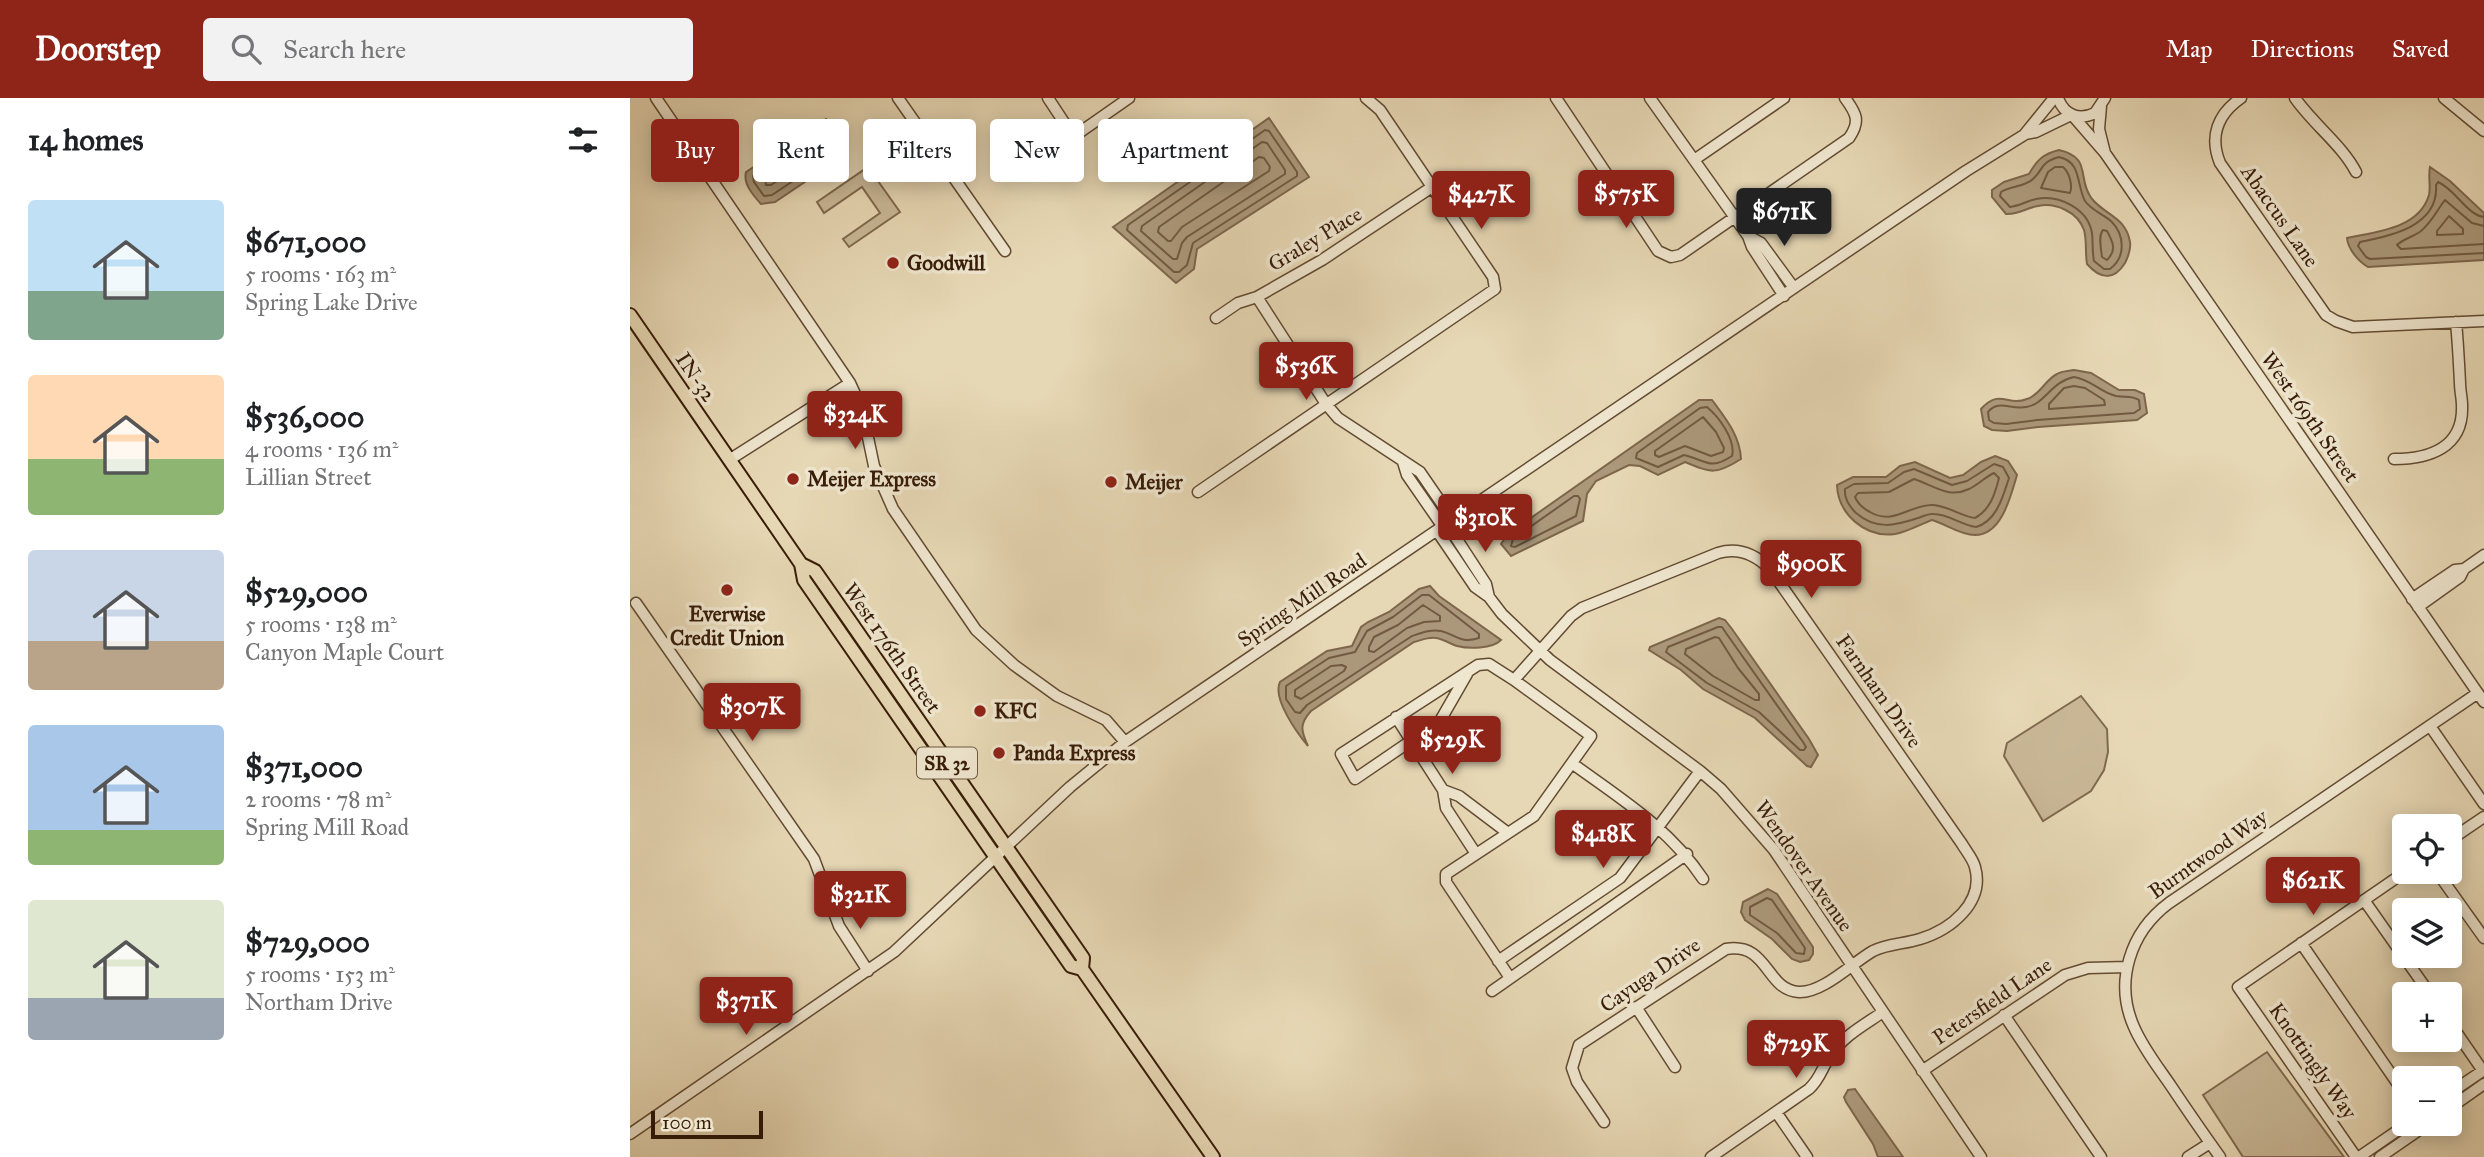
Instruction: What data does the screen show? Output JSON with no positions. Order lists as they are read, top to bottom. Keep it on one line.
{"streets":{"main road":["IN-32","West 176th Street","SR 32"],"street":["Abaccus Lane","Graley Place","West 169th Street","Spring Mill Road","Farnham Drive","Burntwood Way","Wendover Avenue","Cayuga Drive","Petersfield Lane","Knottingly Way"]},"crossings":[["IN-32","West 176th Street"],["West 169th Street","Spring Mill Road"],["West 169th Street","Burntwood Way"],["Spring Mill Road","West 176th Street"],["Spring Mill Road","Wendover Avenue"],["Farnham Drive","Wendover Avenue"],["Farnham Drive","Cayuga Drive"],["Burntwood Way","Petersfield Lane"],["Wendover Avenue","Cayuga Drive"],["Wendover Avenue","Petersfield Lane"]],"places":["Goodwill","Meijer Express","Meijer","Everwise Credit Union","KFC","Panda Express"],"scale_bar":"100 m","page":{"header":"Doorstep","search":"Search here","nav":["Map","Directions","Saved"],"heading":"14 homes","chip":["Buy","Rent","Filters","New","Apartment"],"price":["$575K","$427K","$671K","$536K","$324K","$310K","$900K","$307K","$529K","$418K","$621K","$321K","$371K","$729K"],"list":[{"name":"$671,000","note":"5 rooms · 163 m² · Spring Lake Drive"},{"name":"$536,000","note":"4 rooms · 136 m² · Lillian Street"},{"name":"$529,000","note":"5 rooms · 138 m² · Canyon Maple Court"},{"name":"$371,000","note":"2 rooms · 78 m² · Spring Mill Road"},{"name":"$729,000","note":"5 rooms · 153 m² · Northam Drive"}],"map_buttons":["+","−"],"scale":"100 m"}}
